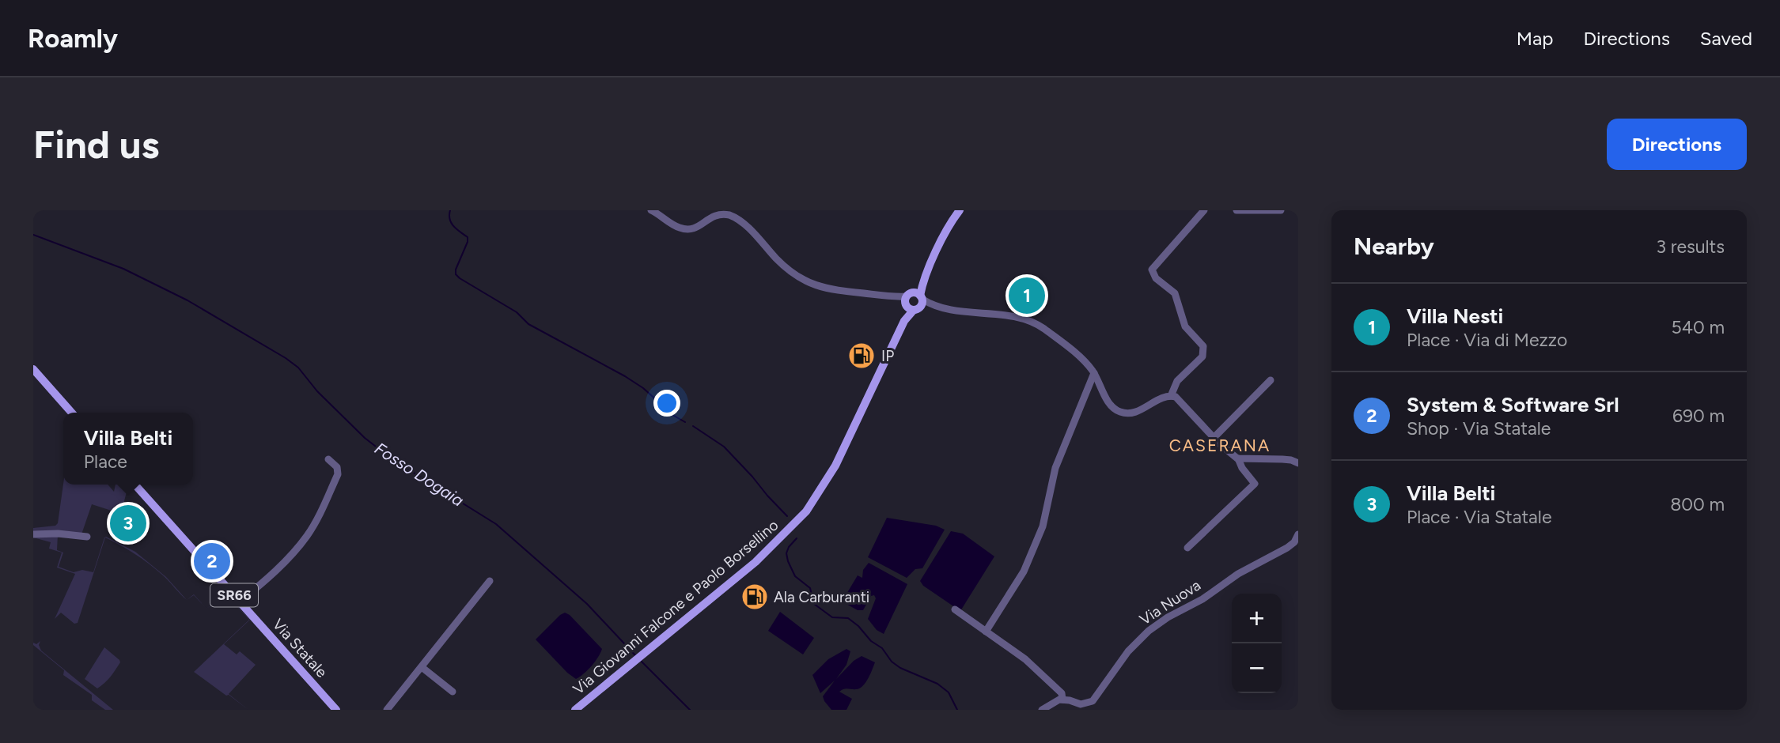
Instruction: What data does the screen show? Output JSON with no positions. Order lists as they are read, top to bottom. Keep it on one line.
{"streets":{"main road":["SR66","Via Giovanni Falcone e Paolo Borsellino","Via Statale"],"street":["Via Nuova"]},"districts":["CASERANA"],"water":["Fosso Dogaia"],"places":{"fuel station":["IP","Ala Carburanti"]},"page":{"header":"Roamly","nav":["Map","Directions","Saved"],"buttons":"Directions","title":"Find us","heading":["Nearby","3 results"],"pins":["1","3","2"],"list":[{"mark":"1","name":"Villa Nesti","note":"Place · Via di Mezzo","value":"540 m"},{"mark":"2","name":"System & Software Srl","note":"Shop · Via Statale","value":"690 m"},{"mark":"3","name":"Villa Belti","note":"Place · Via Statale","value":"800 m"}],"popup":["Villa Belti","Place"],"map_buttons":["+","−"]}}
